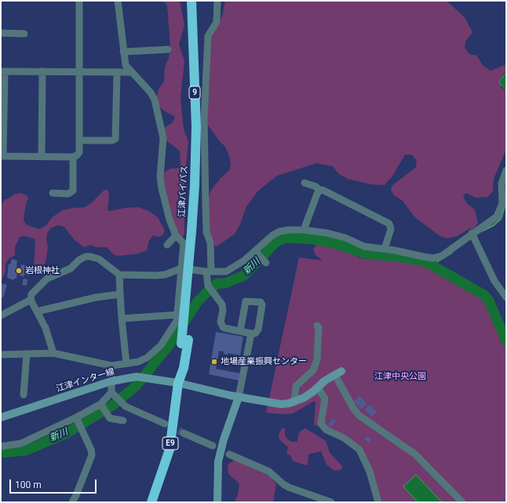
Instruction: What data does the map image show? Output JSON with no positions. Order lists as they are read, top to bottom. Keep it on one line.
{"streets":{"highway":["9","江津バイパス","E9"],"street":["江津インター線"]},"crossings":[["江津バイパス","江津インター線"],["江津バイパス","E9"],["江津インター線","E9"]],"water":["新川"],"parks":["江津中央公園"],"places":["岩根神社","地場産業振興センター"],"scale_bar":"100 m"}
